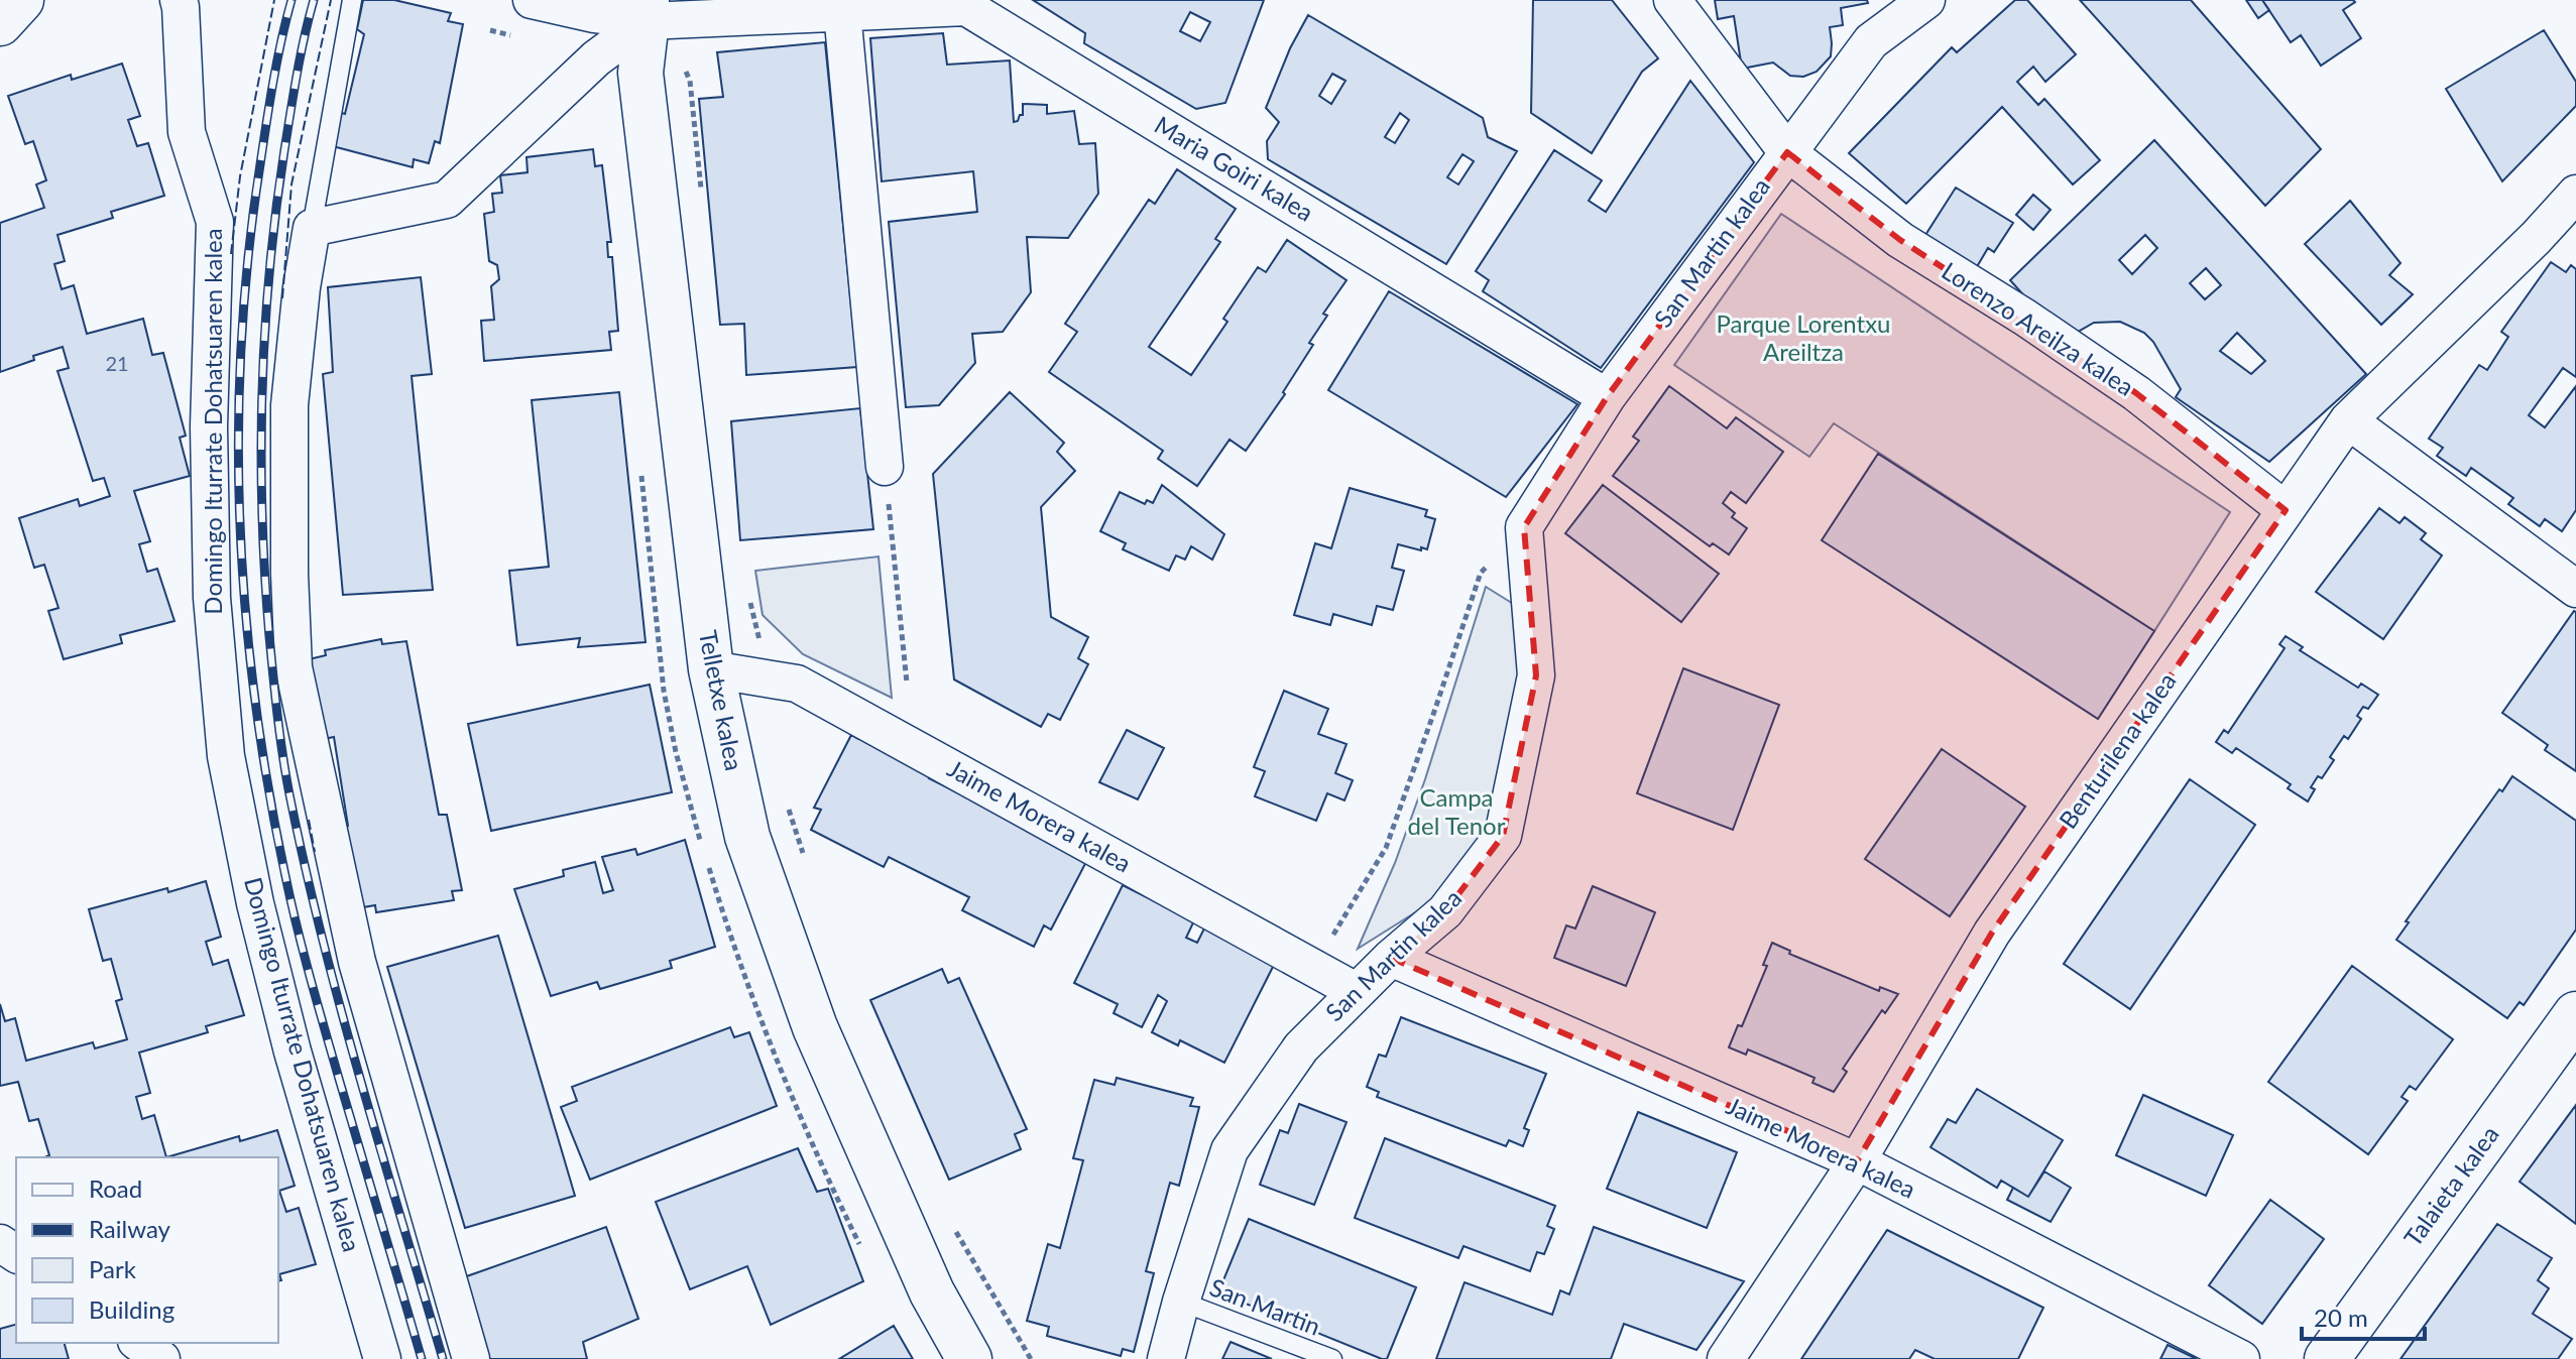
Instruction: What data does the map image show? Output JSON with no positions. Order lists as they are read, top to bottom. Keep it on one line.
{"streets":{"street":["Maria Goiri kalea","San Martin kalea","Lorenzo Areilza kalea","Domingo Iturrate Dohatsuaren kalea","Telletxe kalea","Benturilena kalea","Jaime Morera kalea","Talaieta kalea"],"lane":["San Martin"]},"crossings":[["Maria Goiri kalea","San Martin kalea"],["Maria Goiri kalea","Telletxe kalea"],["San Martin kalea","Lorenzo Areilza kalea"],["San Martin kalea","Jaime Morera kalea"],["San Martin kalea","San Martin"],["Lorenzo Areilza kalea","Benturilena kalea"],["Telletxe kalea","Jaime Morera kalea"],["Benturilena kalea","Jaime Morera kalea"]],"parks":["Parque Lorentxu Areiltza","Campa del Tenor"],"house_numbers":["21"],"legend":["Road","Railway","Park","Building"],"scale_bar":"20 m"}
